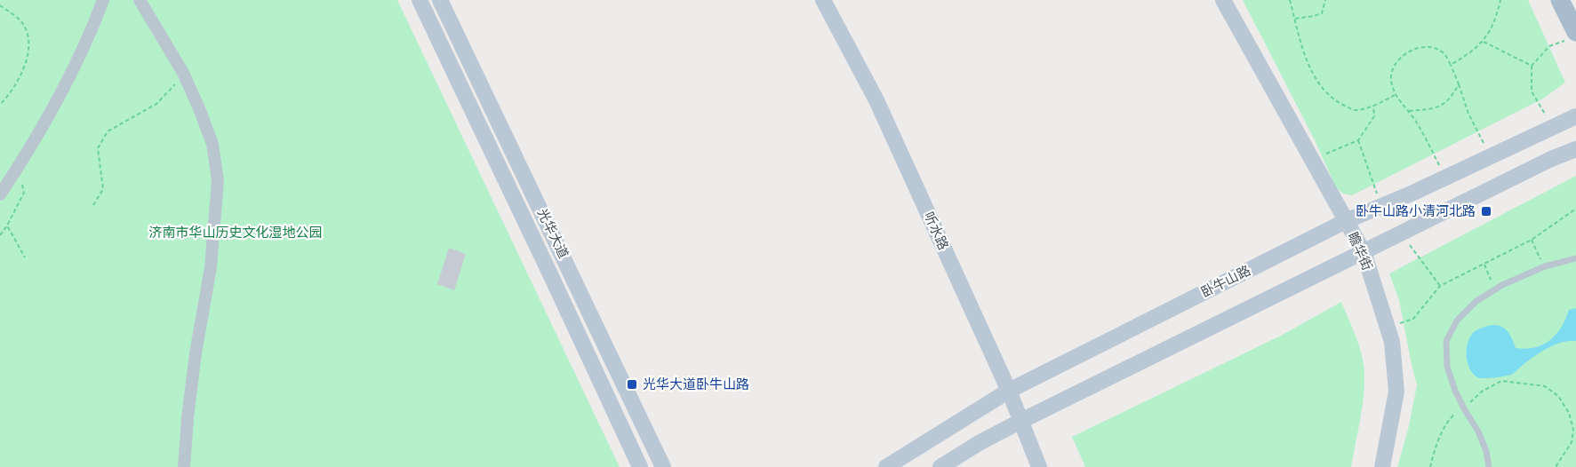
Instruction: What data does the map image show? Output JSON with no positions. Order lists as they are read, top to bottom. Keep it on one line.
{"streets":{"main road":["听水路","光华大道","瞻华街","卧牛山路"]},"crossings":[["听水路","卧牛山路"],["瞻华街","卧牛山路"]],"parks":["济南市华山历史文化湿地公园"],"places":{"transit":["卧牛山路小清河北路","光华大道卧牛山路"]}}
